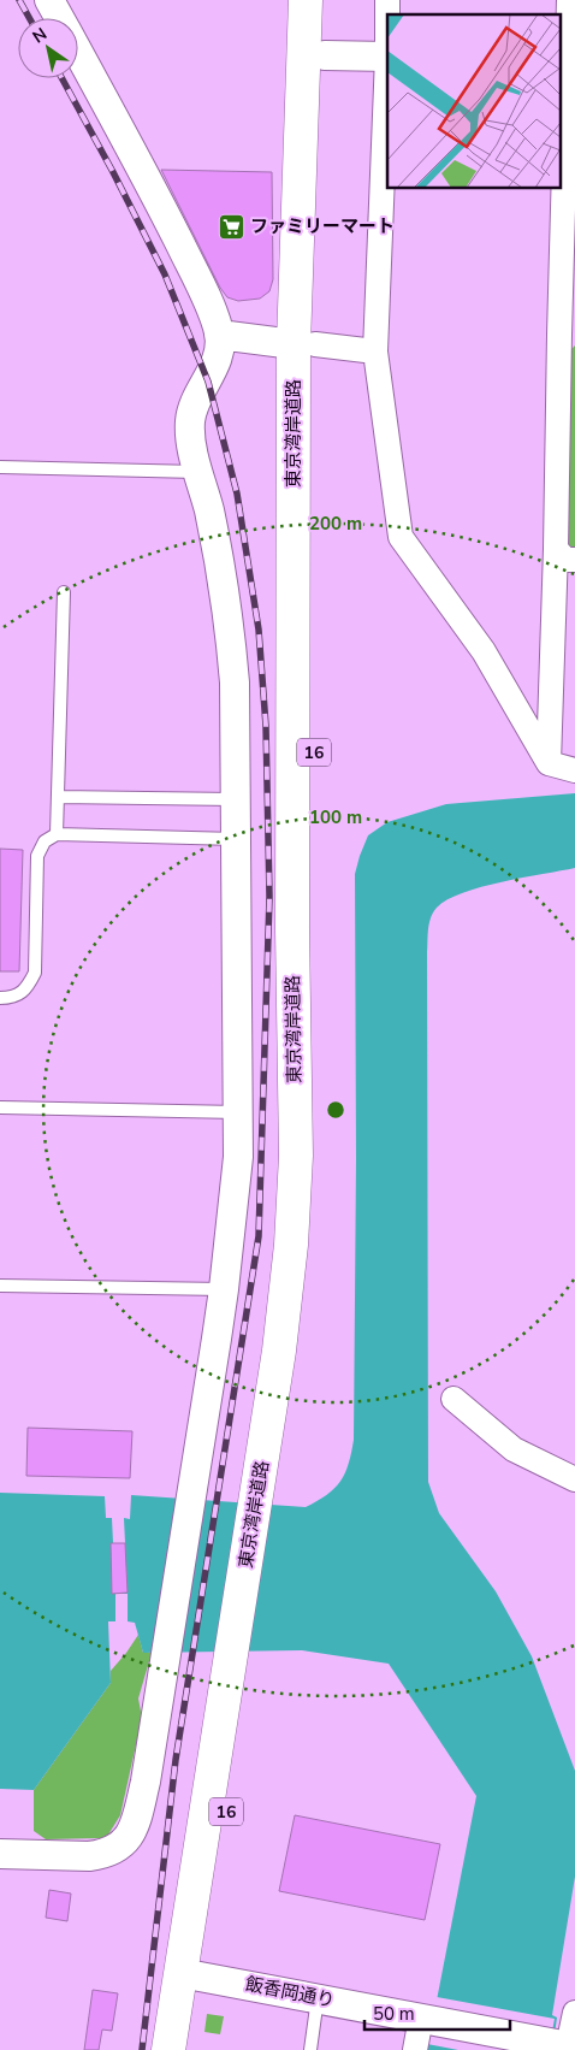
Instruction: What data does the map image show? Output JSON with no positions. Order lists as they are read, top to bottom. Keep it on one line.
{"streets":{"highway":["東京湾岸道路","16"],"street":["飯香岡通り"]},"crossings":[["東京湾岸道路","飯香岡通り"]],"places":{"supermarket":["ファミリーマート"]},"scale_bar":"50 m","north":"top left","rings":["200 m","100 m"]}
